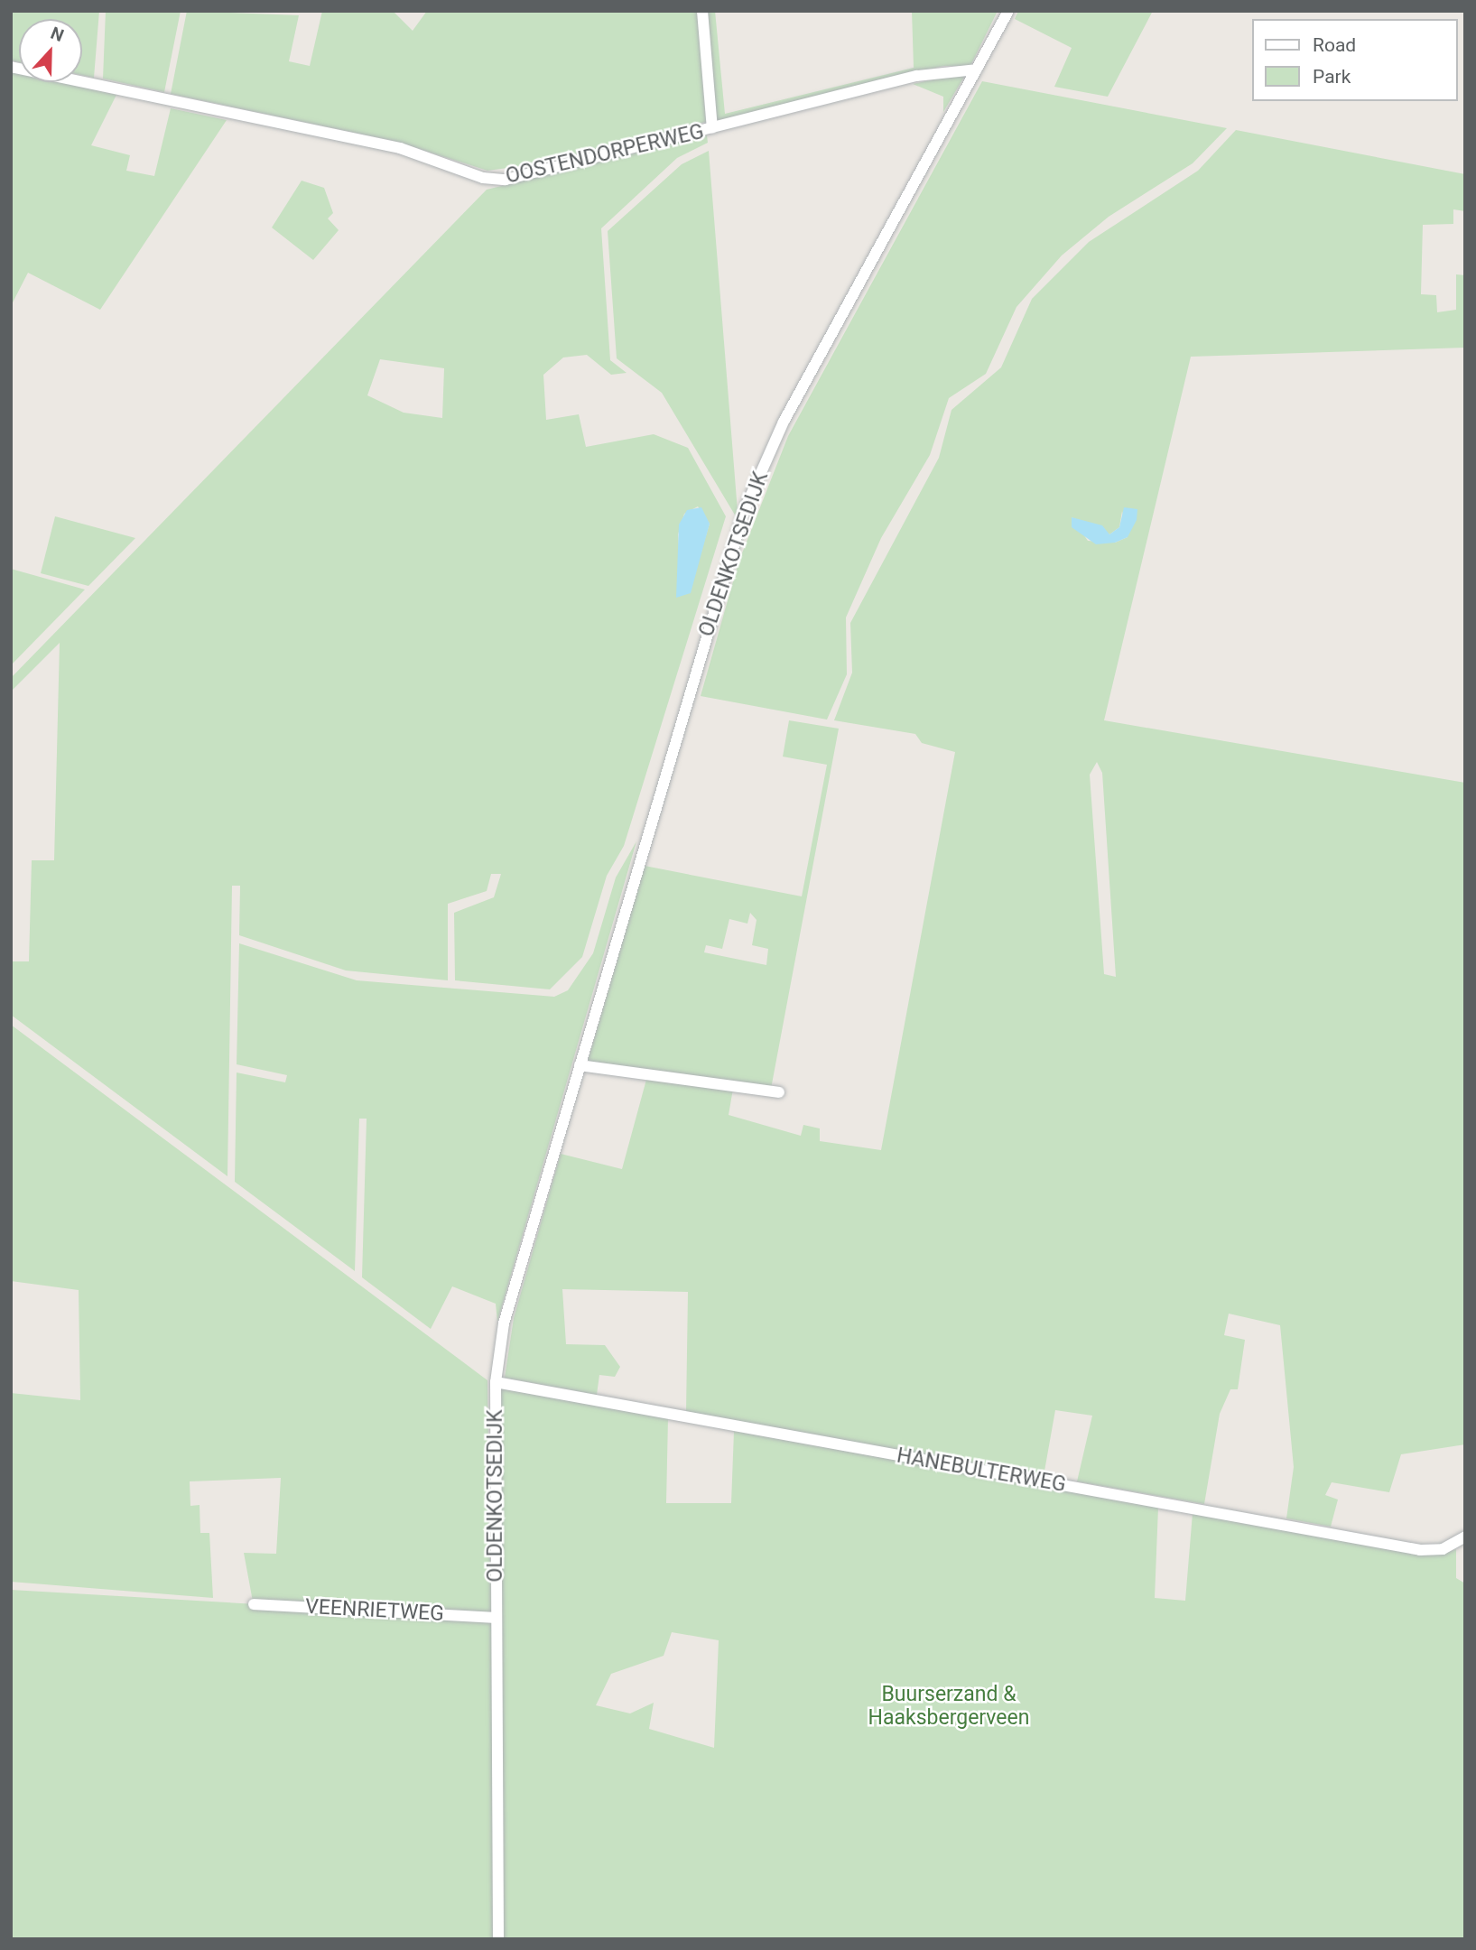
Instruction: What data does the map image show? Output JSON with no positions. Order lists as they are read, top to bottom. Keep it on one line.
{"streets":{"street":["OOSTENDORPERWEG","OLDENKOTSEDIJK","HANEBULTERWEG","VEENRIETWEG"]},"crossings":[["OOSTENDORPERWEG","OLDENKOTSEDIJK"],["OLDENKOTSEDIJK","HANEBULTERWEG"],["OLDENKOTSEDIJK","VEENRIETWEG"]],"parks":["Buurserzand & Haaksbergerveen"],"legend":["Road","Park"],"north":"top"}
